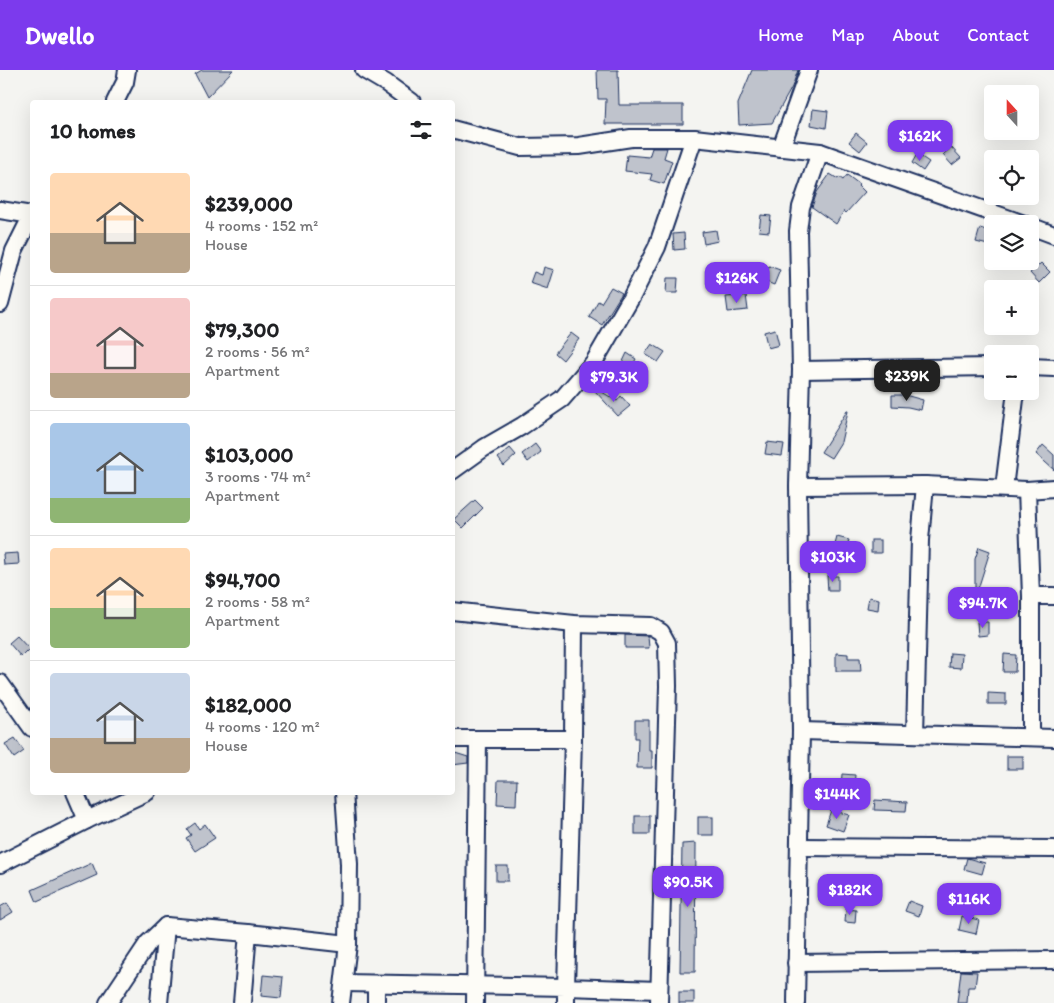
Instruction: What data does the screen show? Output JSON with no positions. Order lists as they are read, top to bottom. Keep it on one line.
{"north":"top","page":{"header":"Dwello","nav":["Home","Map","About","Contact"],"map_buttons":["+","−"],"heading":"10 homes","price":["$162K","$126K","$239K","$79.3K","$103K","$94.7K","$144K","$90.5K","$182K","$116K"],"list":[{"name":"$239,000","note":"4 rooms · 152 m² · House"},{"name":"$79,300","note":"2 rooms · 56 m² · Apartment"},{"name":"$103,000","note":"3 rooms · 74 m² · Apartment"},{"name":"$94,700","note":"2 rooms · 58 m² · Apartment"},{"name":"$182,000","note":"4 rooms · 120 m² · House"}]}}
